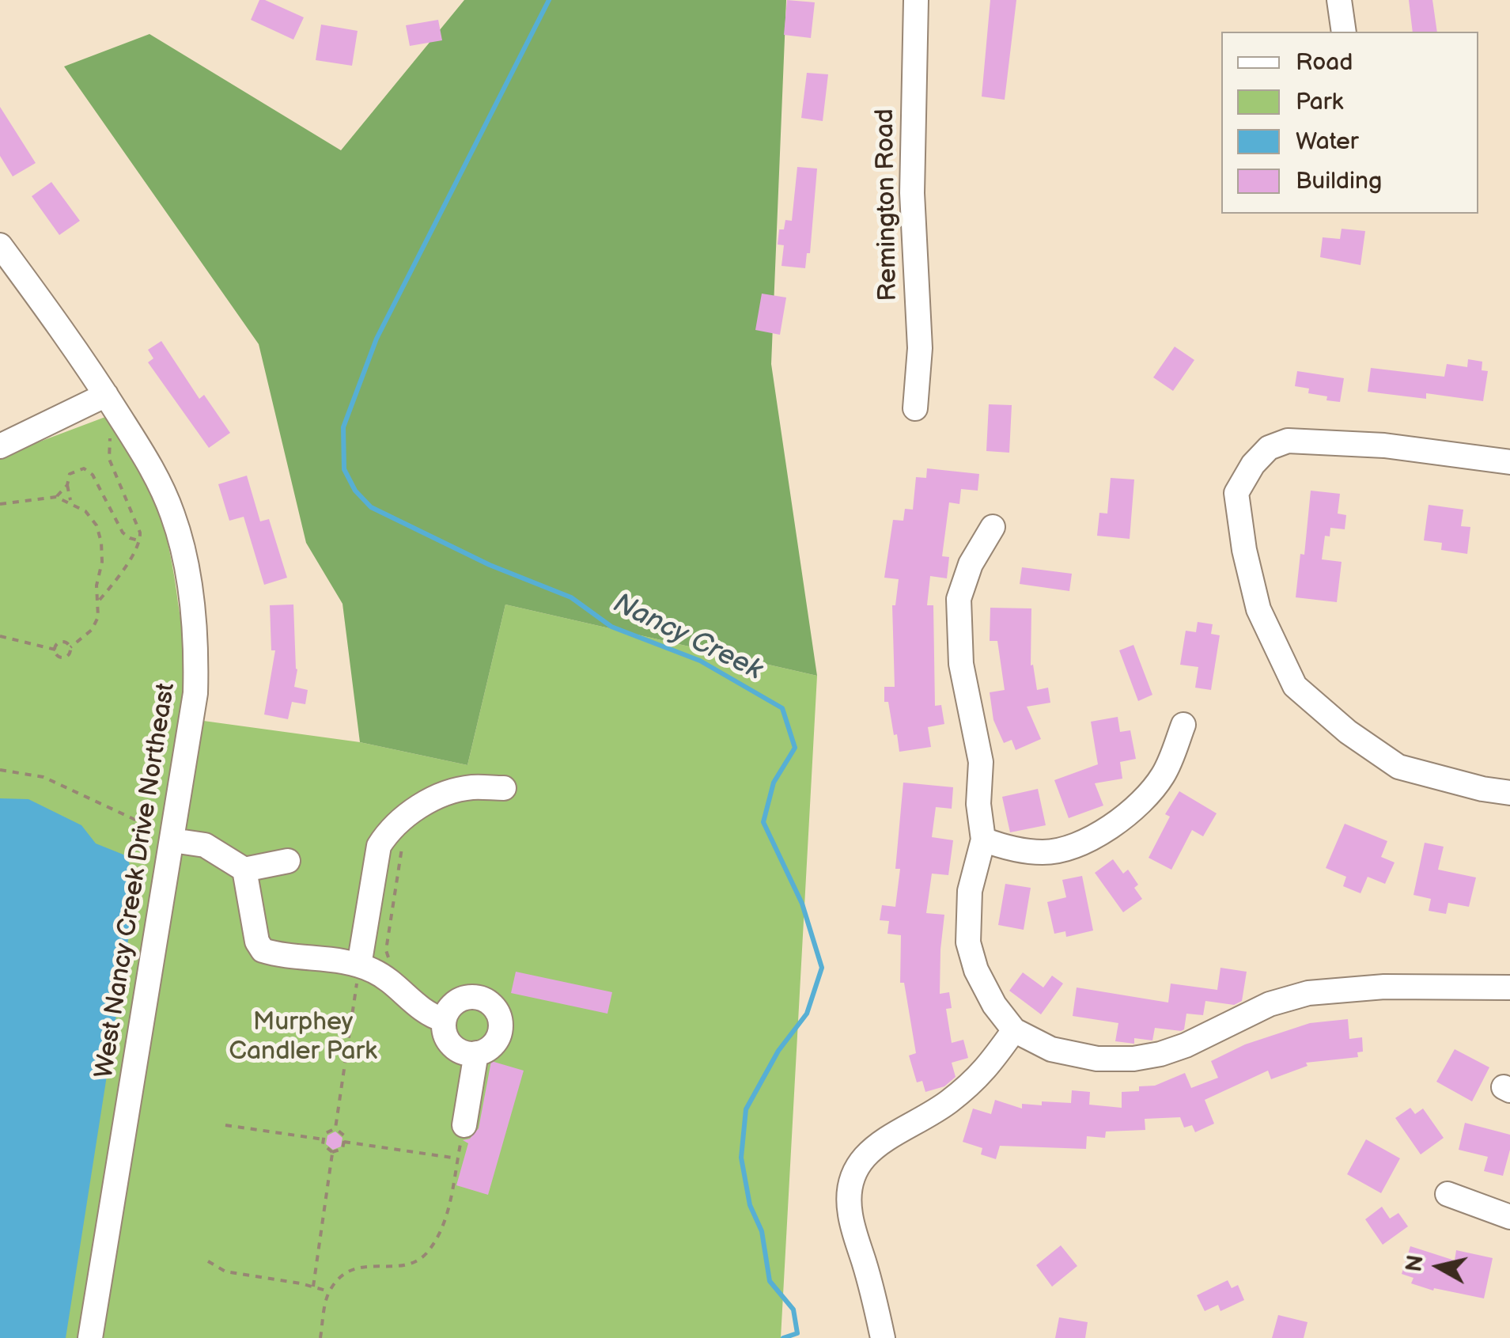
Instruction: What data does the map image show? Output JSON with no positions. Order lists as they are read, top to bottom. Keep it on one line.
{"streets":{"street":["Remington Road","West Nancy Creek Drive Northeast"]},"water":["Nancy Creek"],"parks":["Murphey Candler Park"],"legend":["Road","Park","Water","Building"],"north":"left"}
